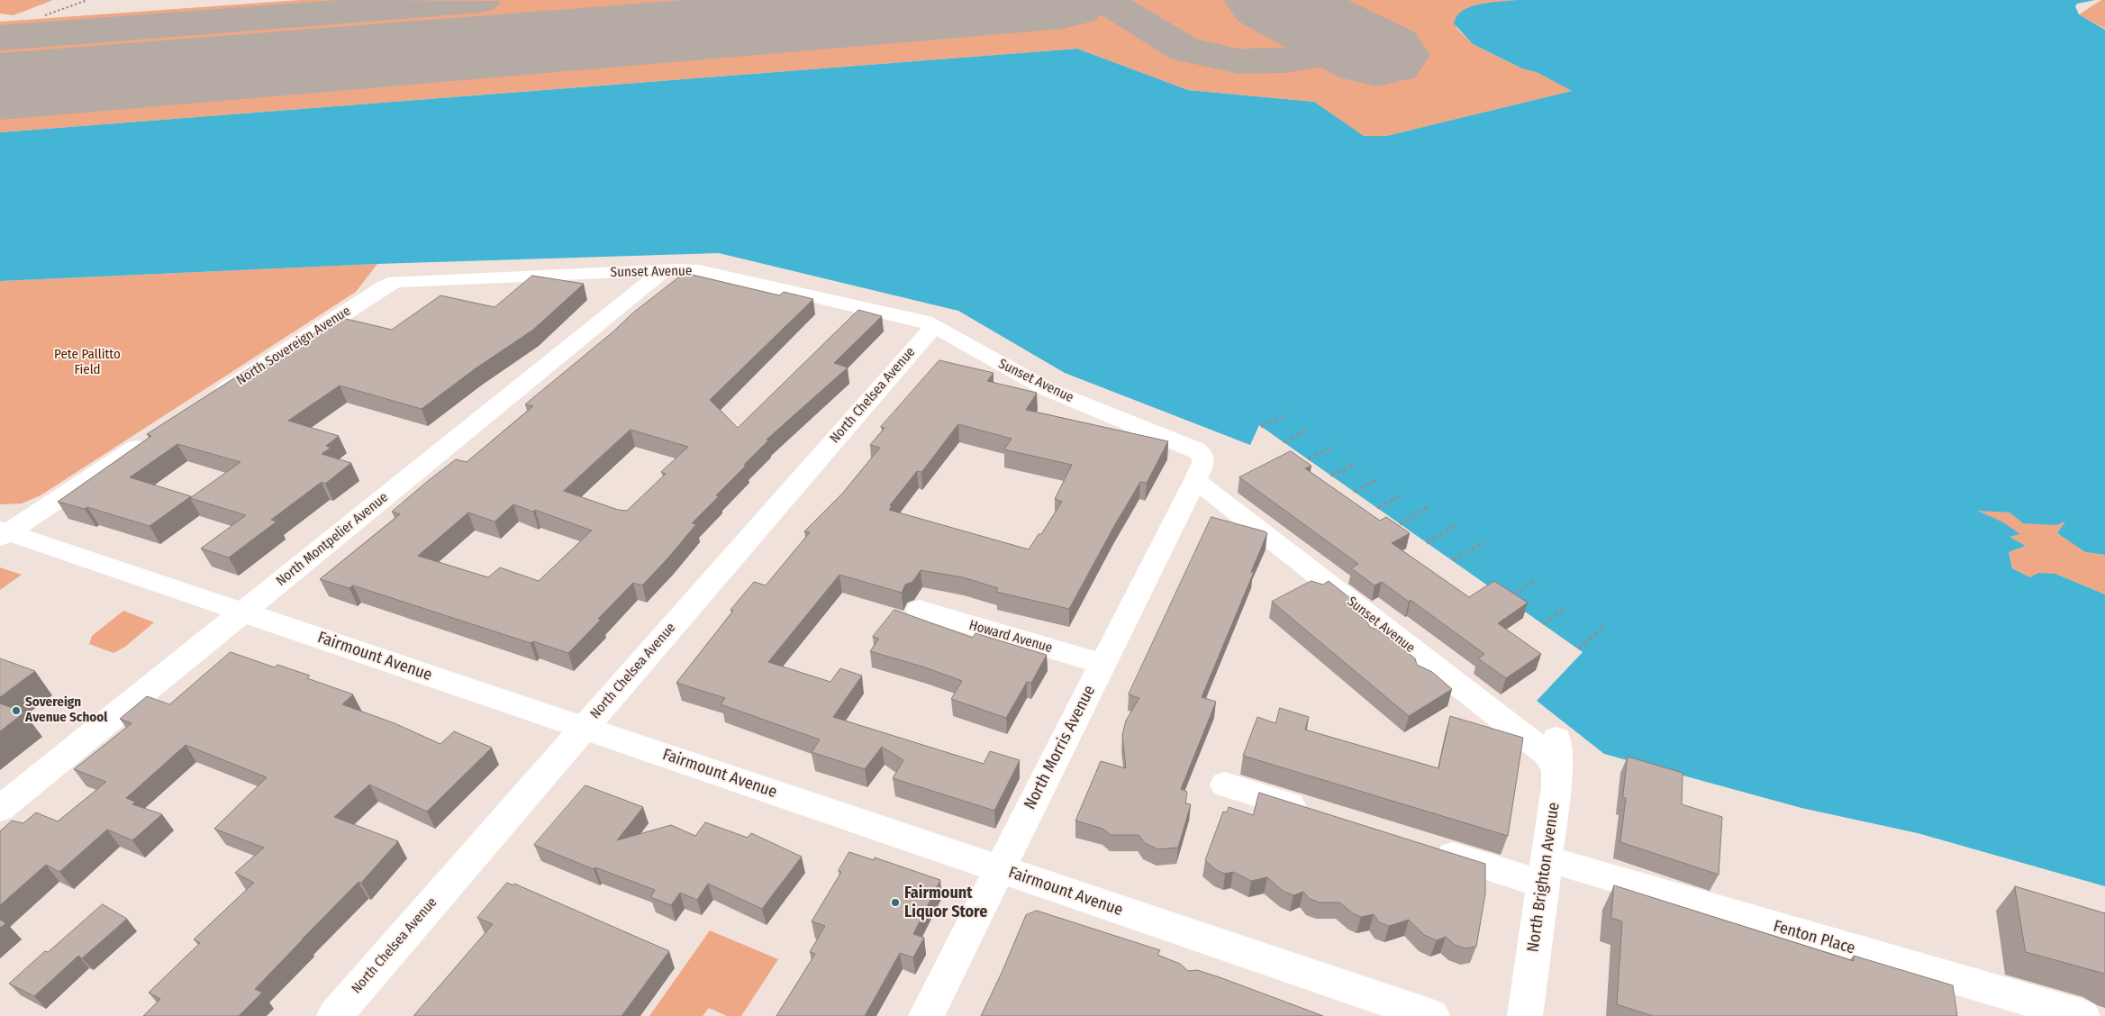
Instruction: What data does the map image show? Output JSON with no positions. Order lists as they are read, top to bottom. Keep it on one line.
{"streets":{"street":["Sunset Avenue","North Sovereign Avenue","North Chelsea Avenue","North Montpelier Avenue","Howard Avenue","Fairmount Avenue","North Morris Avenue","North Brighton Avenue","Fenton Place"]},"crossings":[["Sunset Avenue","North Sovereign Avenue"],["Sunset Avenue","North Chelsea Avenue"],["Sunset Avenue","North Montpelier Avenue"],["Sunset Avenue","North Morris Avenue"],["Sunset Avenue","North Brighton Avenue"],["North Chelsea Avenue","Fairmount Avenue"],["North Montpelier Avenue","Fairmount Avenue"],["Howard Avenue","North Morris Avenue"],["Fairmount Avenue","North Morris Avenue"],["North Brighton Avenue","Fenton Place"]],"parks":["Pete Pallitto Field"],"places":["Sovereign Avenue School","Fairmount Liquor Store"]}
